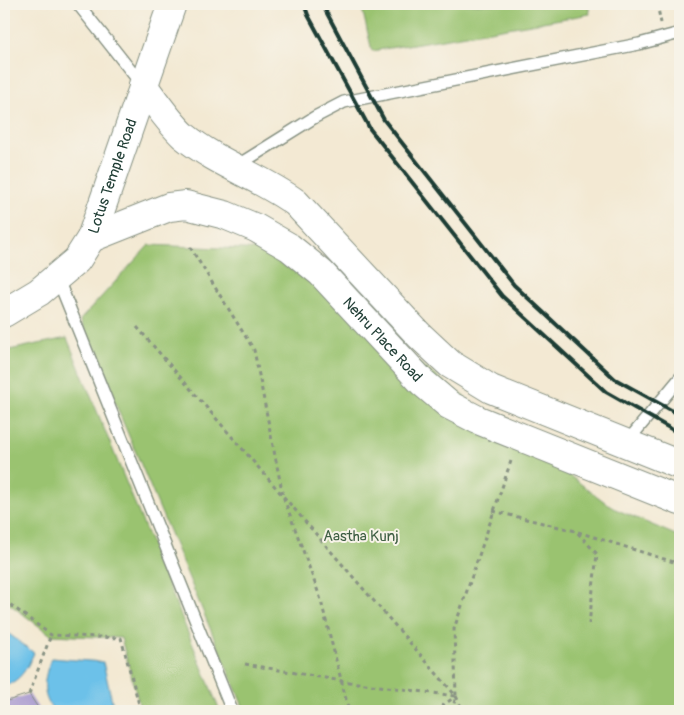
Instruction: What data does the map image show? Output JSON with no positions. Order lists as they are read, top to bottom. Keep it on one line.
{"streets":{"street":["Lotus Temple Road","Nehru Place Road"]},"crossings":[["Lotus Temple Road","Nehru Place Road"]],"parks":["Aastha Kunj"]}
